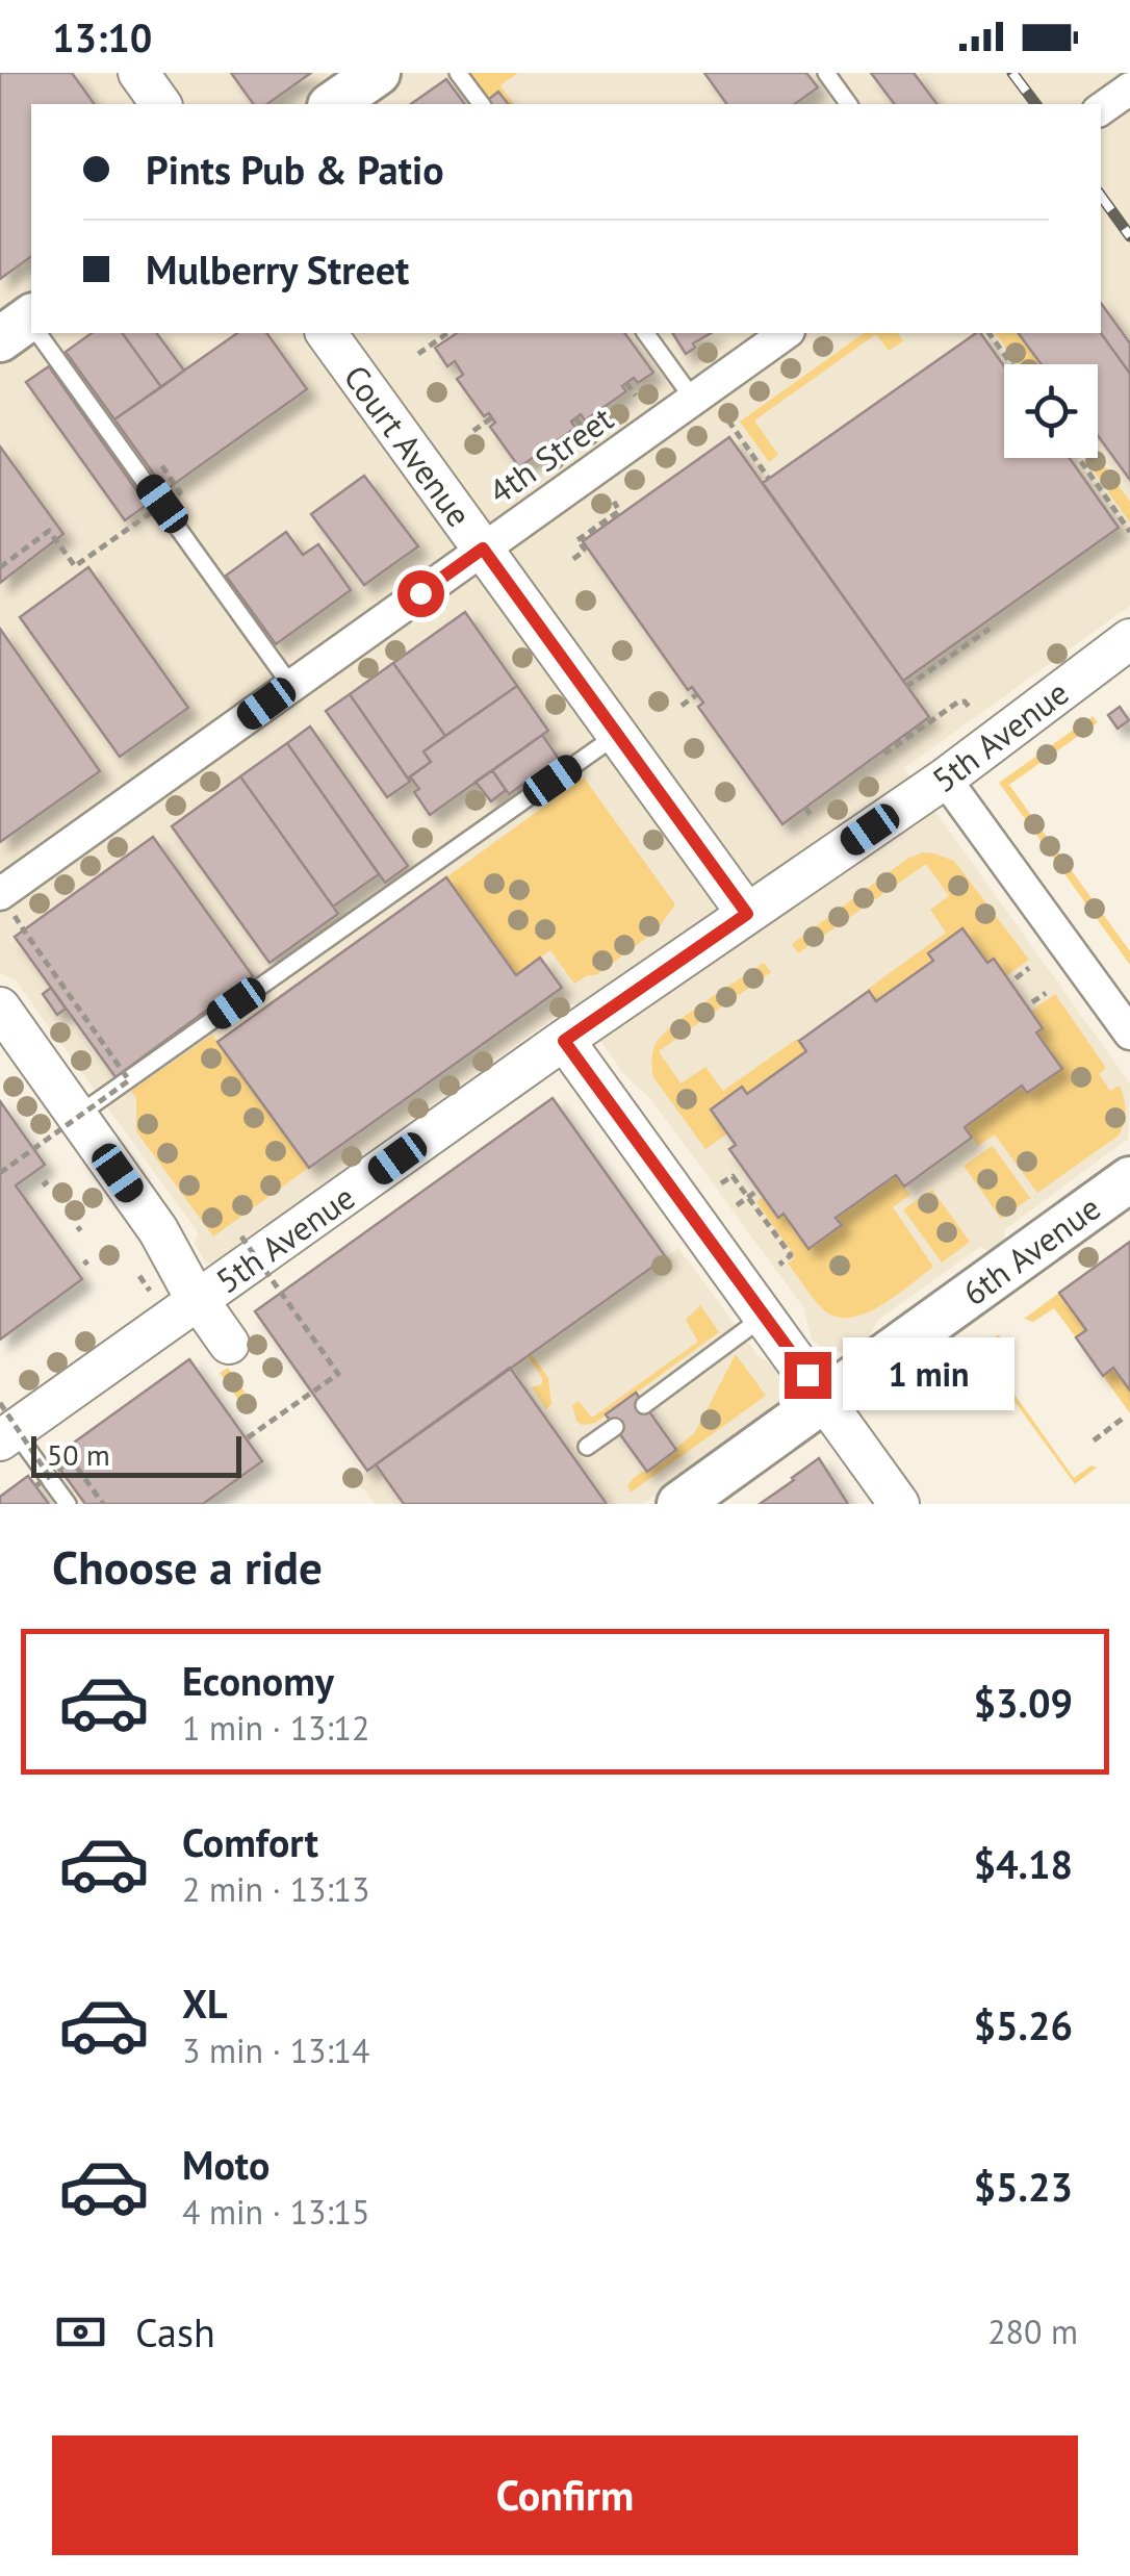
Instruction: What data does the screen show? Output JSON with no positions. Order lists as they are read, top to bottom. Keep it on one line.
{"streets":{"main road":["6th Avenue"],"street":["Court Avenue","4th Street","5th Avenue"]},"crossings":[["Court Avenue","4th Street"],["Court Avenue","5th Avenue"]],"scale_bar":"50 m","page":{"status":"13:10","banner":["Pints Pub & Patio","Mulberry Street"],"bubble":"1 min","scale":"50 m","heading":"Choose a ride","list":[{"name":"Economy","note":"1 min · 13:12","value":"$3.09"},{"name":"Comfort","note":"2 min · 13:13","value":"$4.18"},{"name":"XL","note":"3 min · 13:14","value":"$5.26"},{"name":"Moto","note":"4 min · 13:15","value":"$5.23"}],"pay":["Cash","280 m"],"buttons":"Confirm"}}
